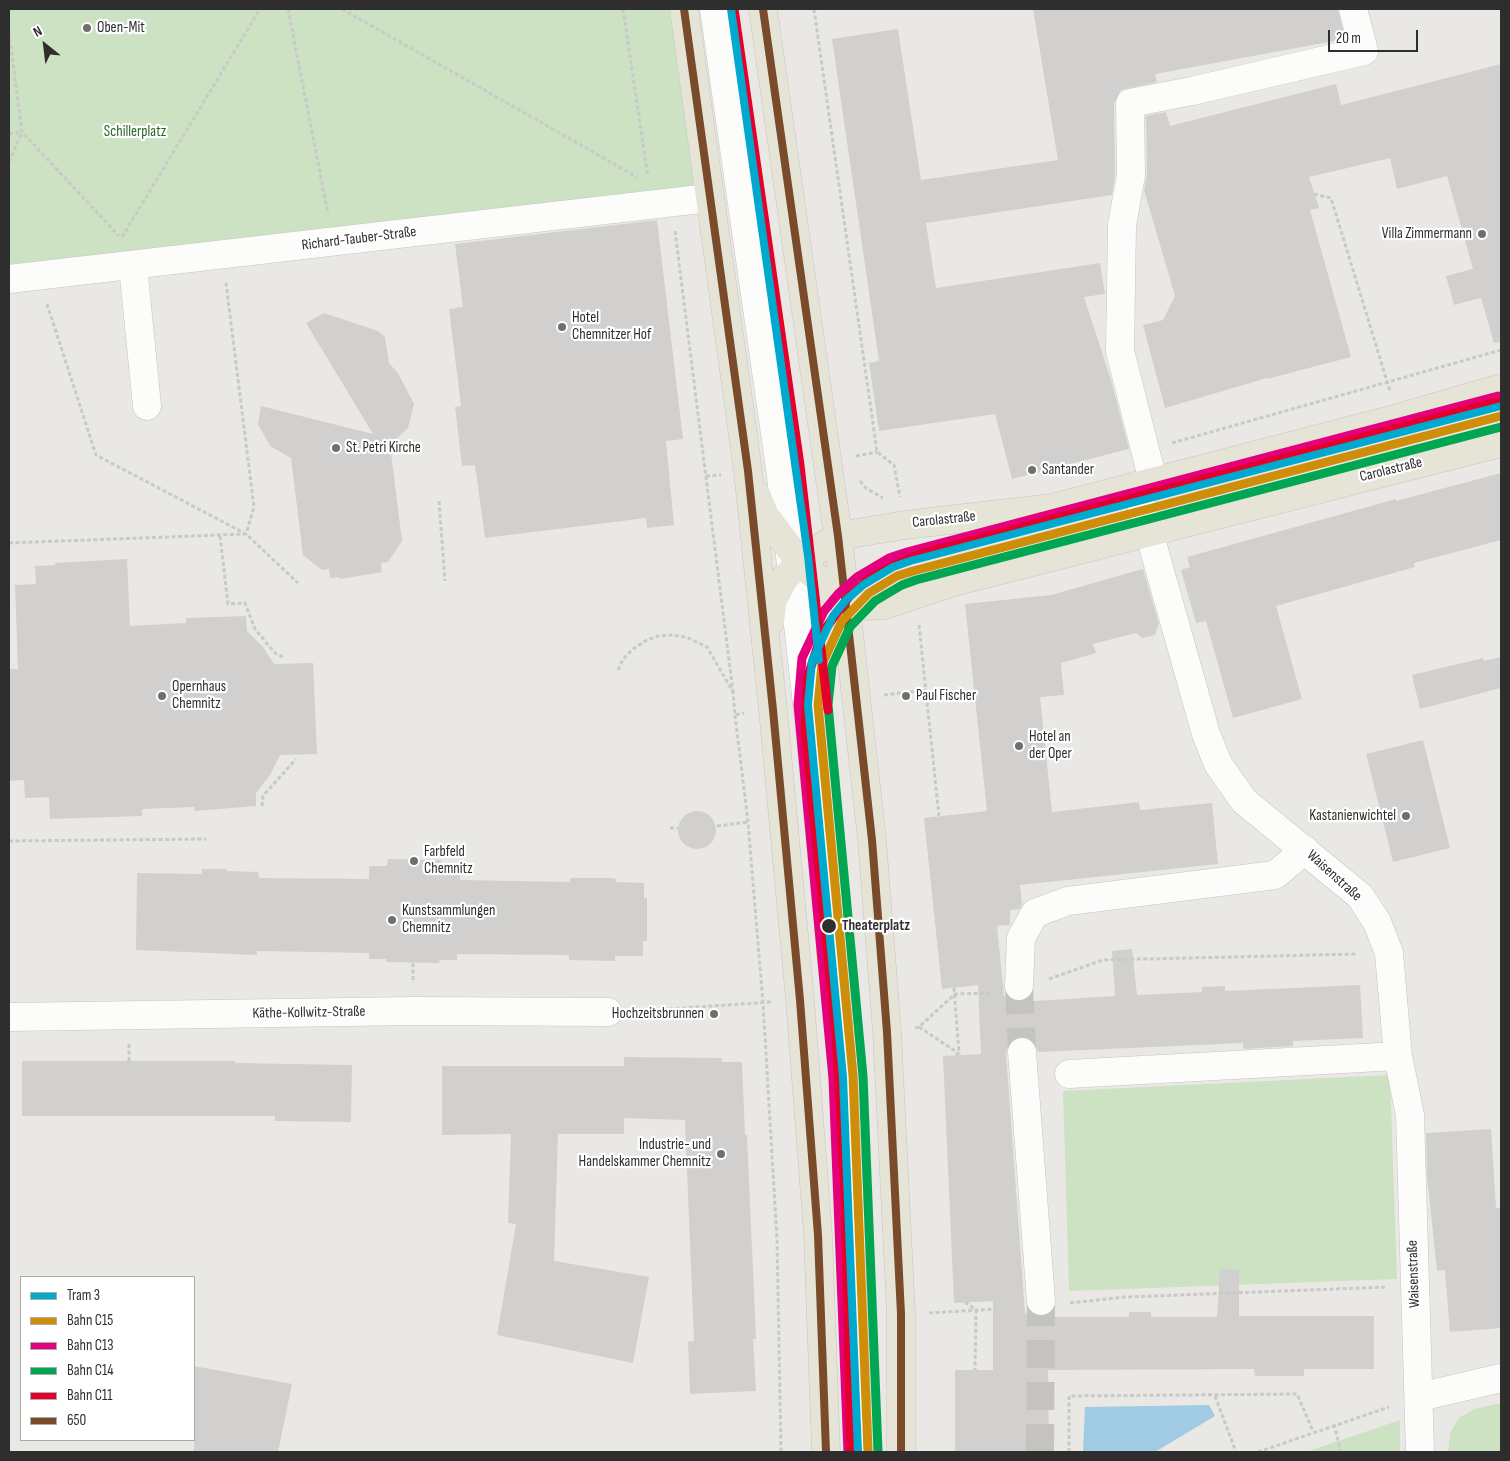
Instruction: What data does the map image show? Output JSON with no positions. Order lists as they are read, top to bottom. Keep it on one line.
{"streets":{"main road":["Carolastraße"],"street":["Richard-Tauber-Straße","Waisenstraße","Käthe-Kollwitz-Straße"]},"crossings":[["Carolastraße","Waisenstraße"]],"parks":["Schillerplatz"],"places":["Oben-Mit","Villa Zimmermann","Hotel Chemnitzer Hof","St. Petri Kirche","Santander","Opernhaus Chemnitz","Paul Fischer","Hotel an der Oper","Kastanienwichtel","Farbfeld Chemnitz","Kunstsammlungen Chemnitz","Theaterplatz","Hochzeitsbrunnen","Industrie- und Handelskammer Chemnitz"],"lines":["tram line 3","rail line C11","transit line 650","rail line C13","rail line C15","rail line C14"],"legend":["Tram 3","Bahn C15","Bahn C13","Bahn C14","Bahn C11","650"],"scale_bar":"20 m","north":"top left"}
